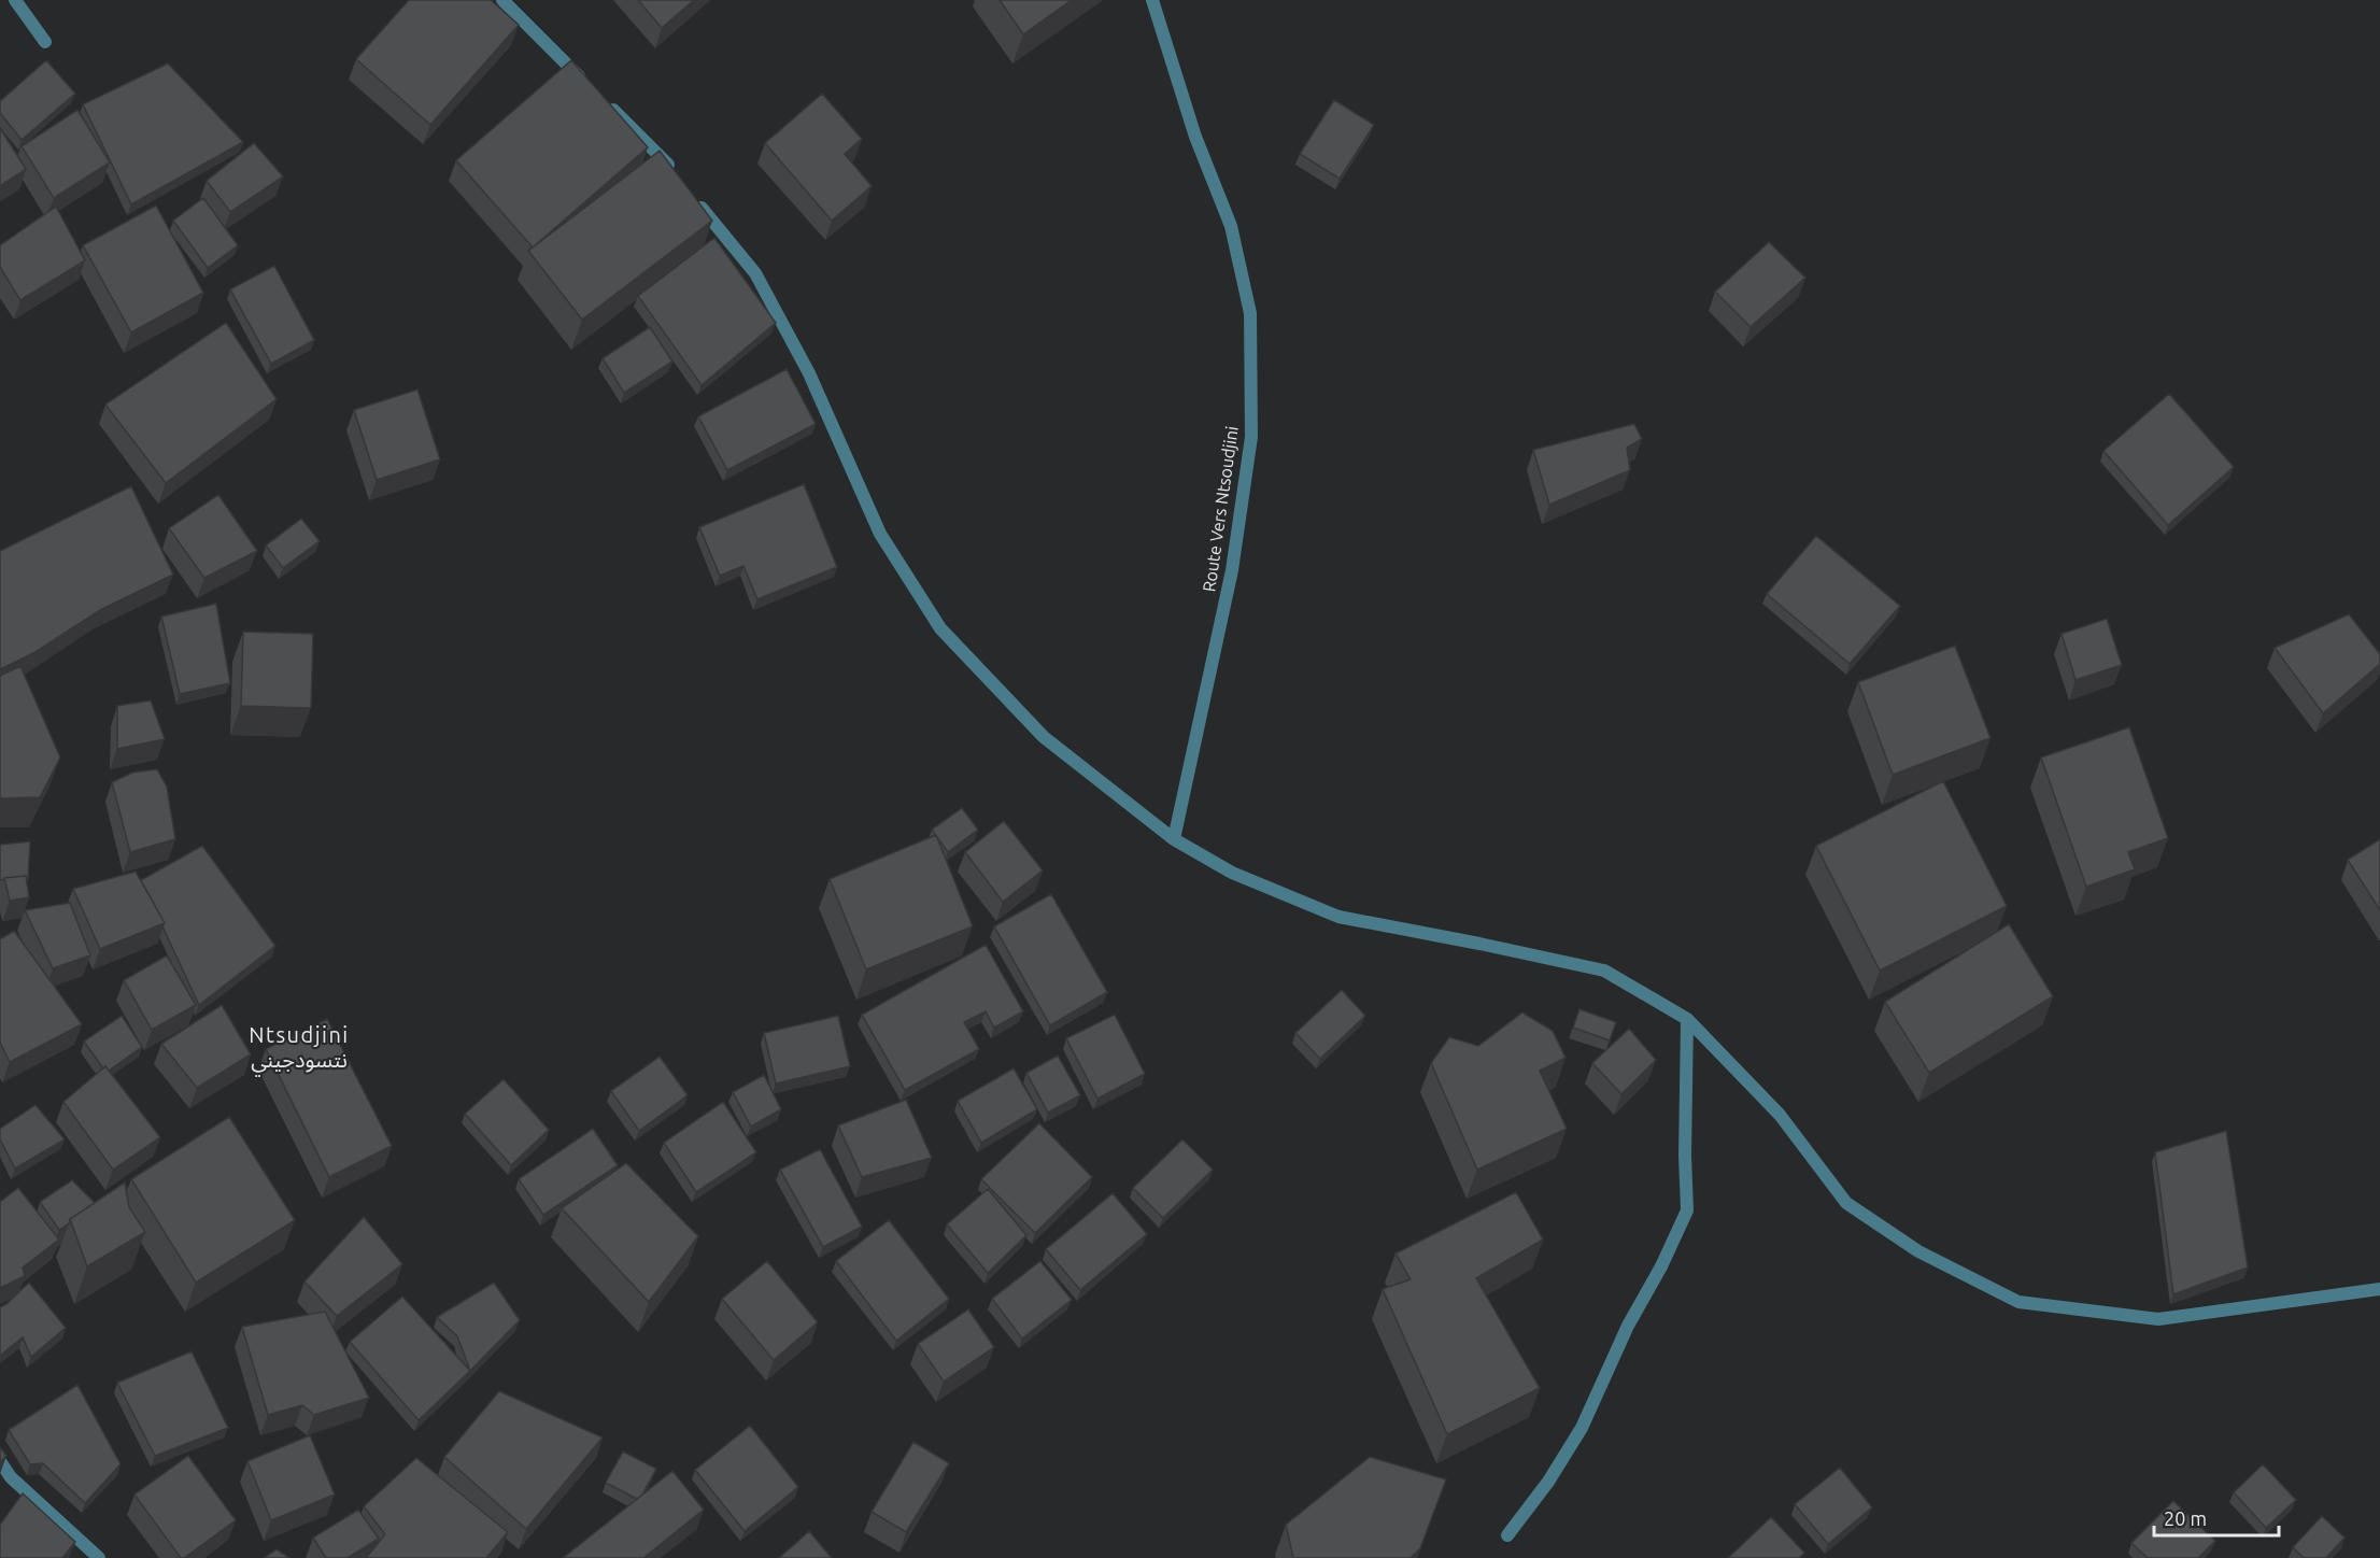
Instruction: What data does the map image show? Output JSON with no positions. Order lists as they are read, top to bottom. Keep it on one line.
{"streets":{"street":["Route Vers Ntsoudjini"]},"districts":["Ntsudjini نتسودجيني"],"scale_bar":"20 m"}
